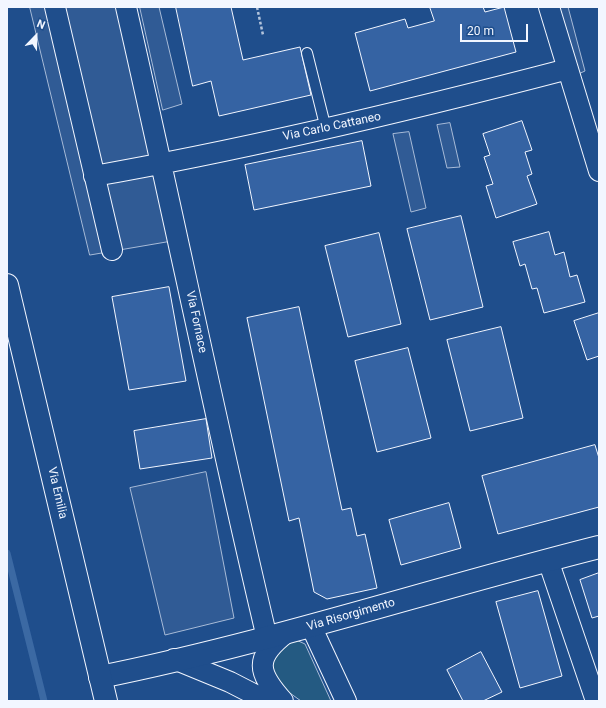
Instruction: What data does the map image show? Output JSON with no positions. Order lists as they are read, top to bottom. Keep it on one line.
{"streets":{"street":["Via Carlo Cattaneo","Via Fornace","Via Emilia","Via Risorgimento"]},"crossings":[["Via Carlo Cattaneo","Via Fornace"],["Via Fornace","Via Risorgimento"],["Via Emilia","Via Risorgimento"]],"scale_bar":"20 m","north":"top right"}
